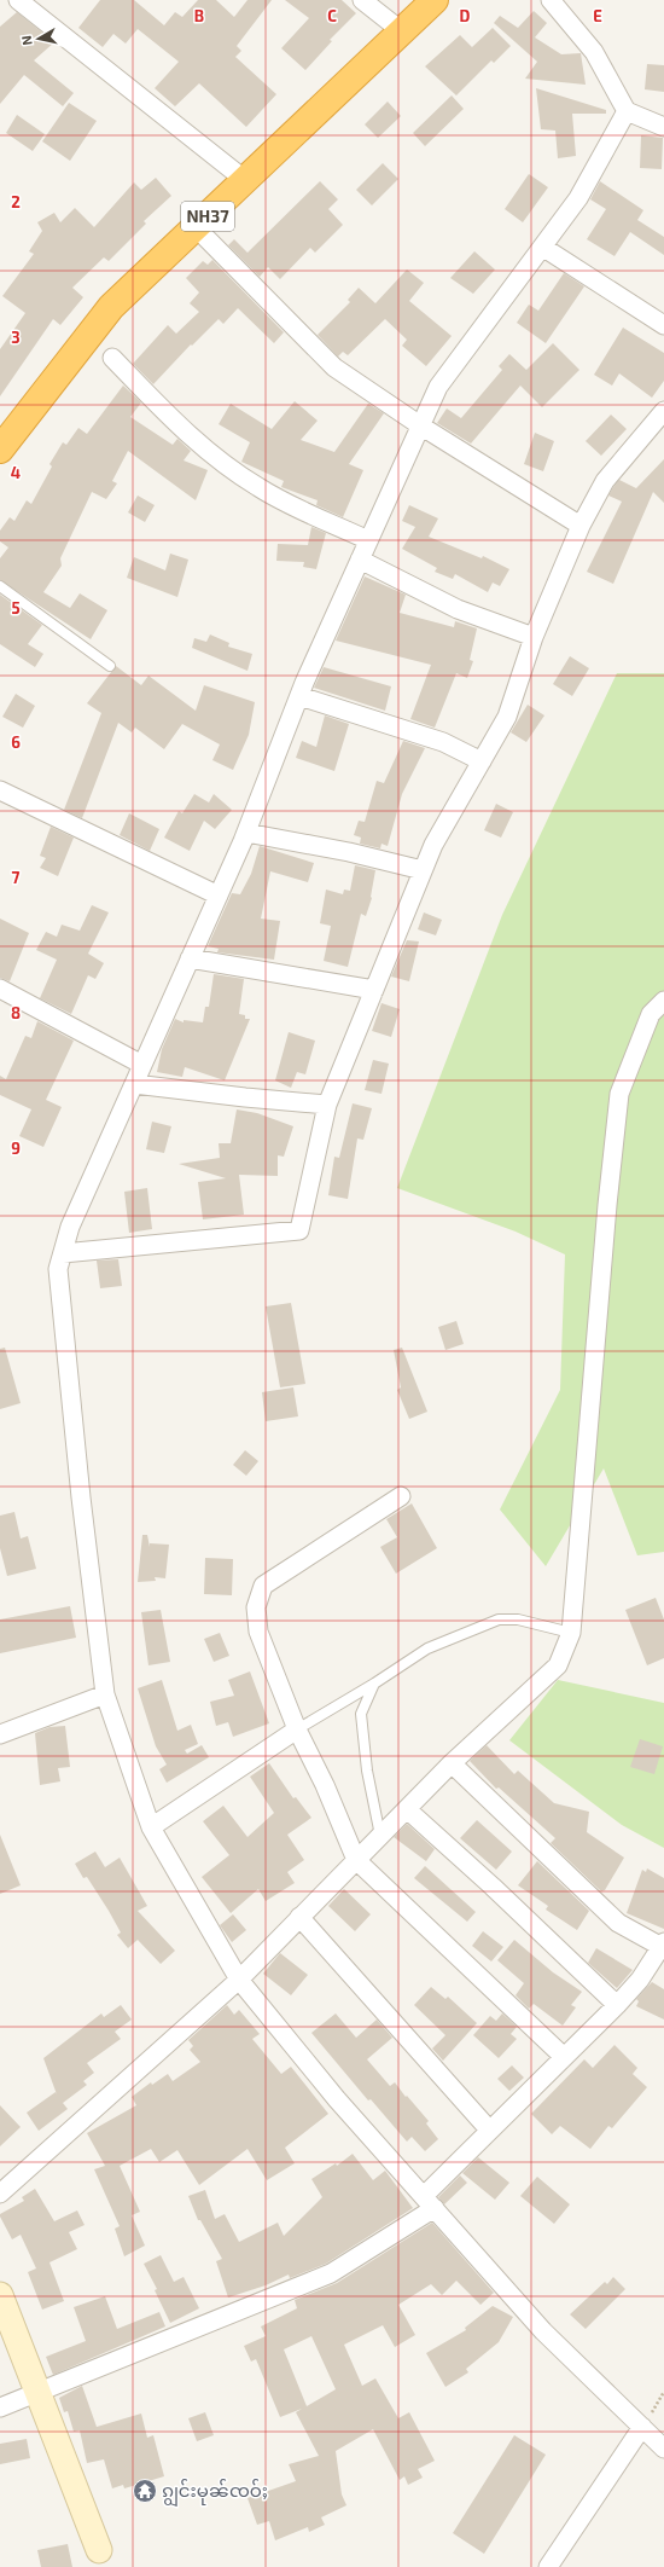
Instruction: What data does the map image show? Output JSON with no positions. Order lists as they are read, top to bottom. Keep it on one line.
{"streets":{"highway":["NH37"]},"places":{"temple":["ၵျွင်းမုၼ်ၸဝ်ႈ"]},"north":"left","grid":{"columns":["B","C","D","E"],"rows":["2","3","4","5","6","7","8","9"]}}
